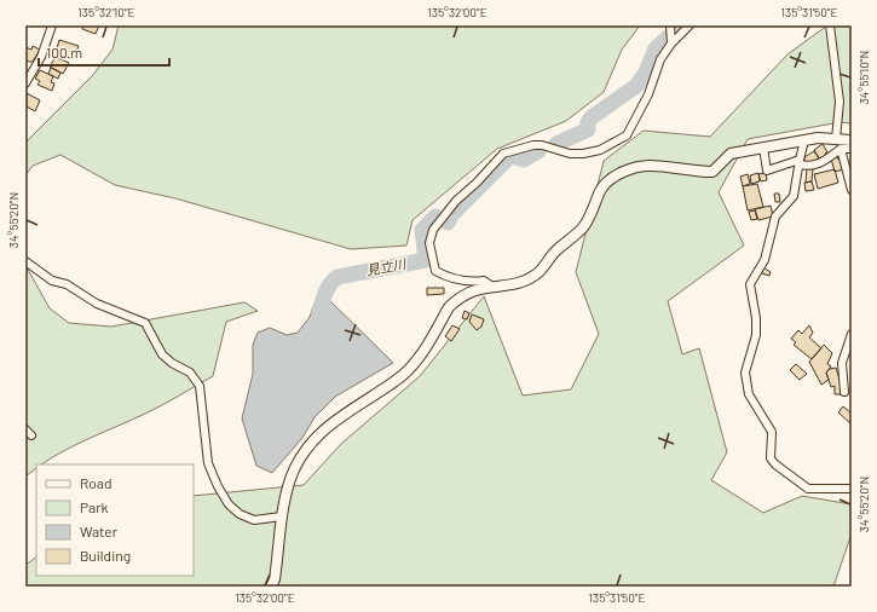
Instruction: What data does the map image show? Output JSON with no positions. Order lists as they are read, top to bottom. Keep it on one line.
{"water":["見立川"],"legend":["Road","Park","Water","Building"],"scale_bar":"100 m","coordinates":["135°32'10\"E","135°32'00\"E","135°31'50\"E","34°55'10\"N","34°55'20\"N"]}
